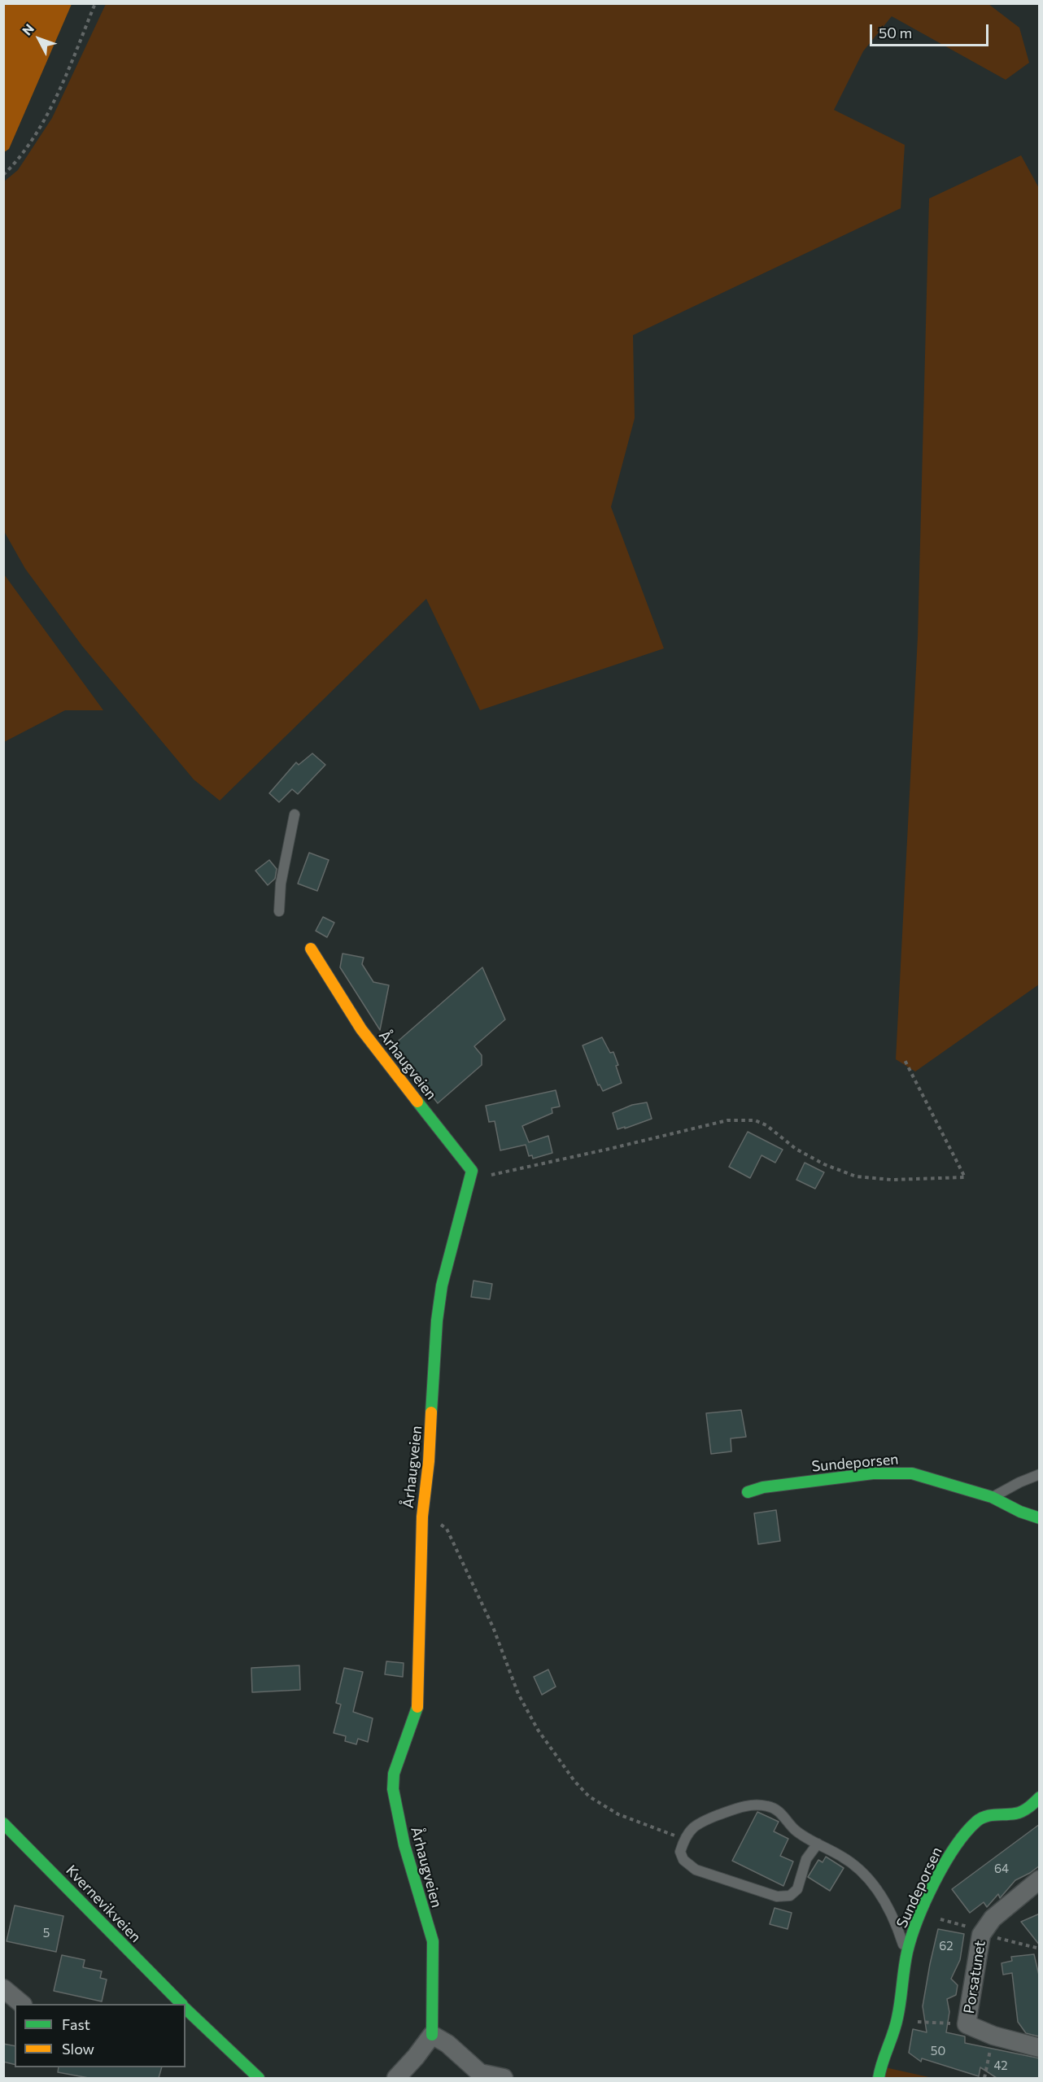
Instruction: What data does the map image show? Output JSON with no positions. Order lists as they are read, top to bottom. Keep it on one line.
{"streets":{"street":["Århaugveien","Sundeporsen","Kvernevikveien","Porsatunet"]},"house_numbers":["64","5","62","50","42"],"legend":["Fast","Slow"],"scale_bar":"50 m","north":"top left"}
